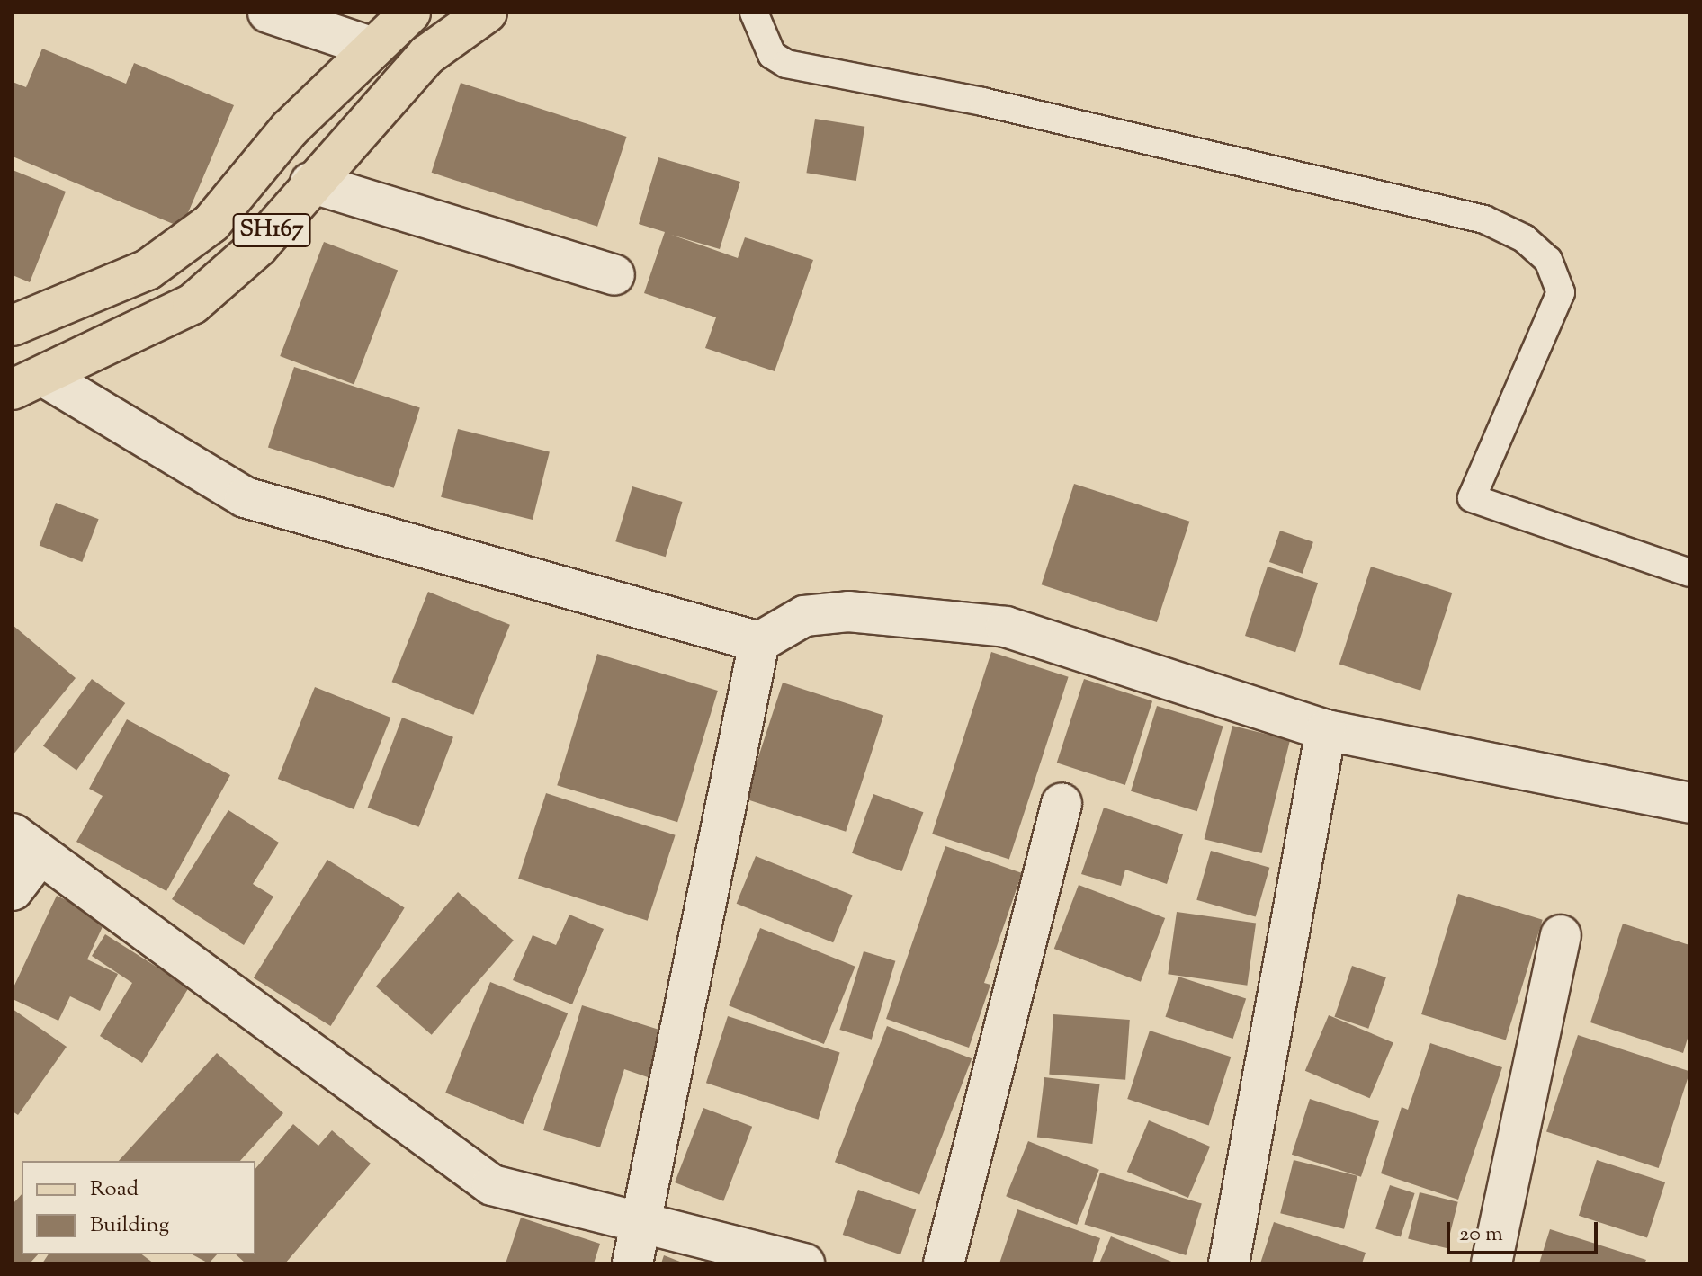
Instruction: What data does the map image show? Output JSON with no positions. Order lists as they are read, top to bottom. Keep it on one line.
{"streets":{"main road":["SH167"]},"legend":["Road","Building"],"scale_bar":"20 m"}
